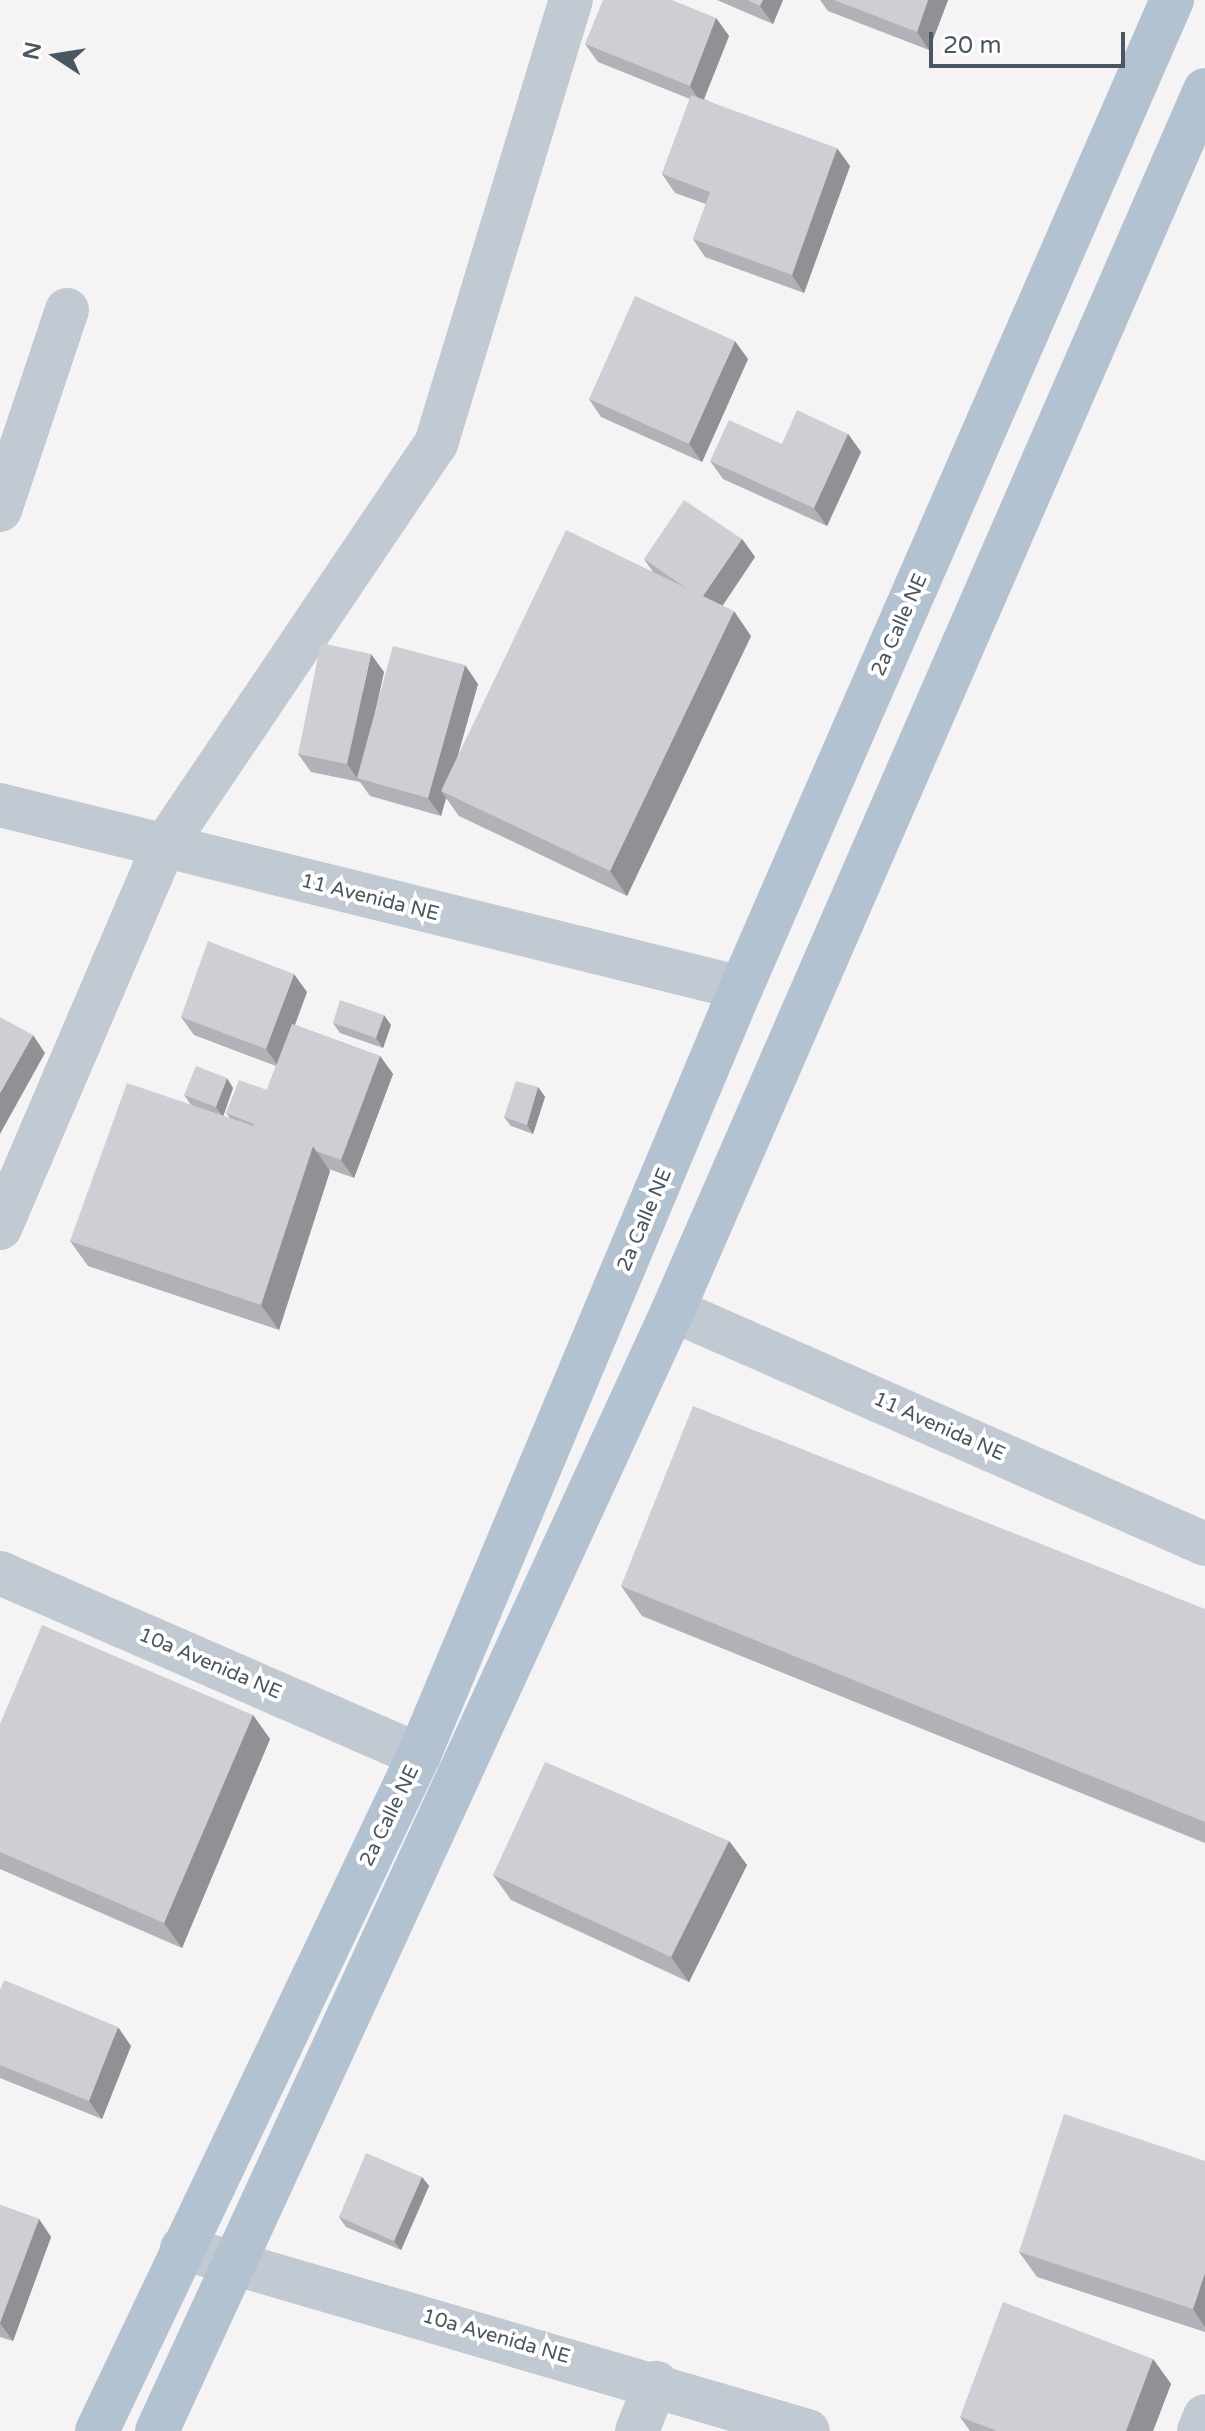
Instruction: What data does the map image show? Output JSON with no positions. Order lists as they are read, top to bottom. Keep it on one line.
{"streets":{"main road":["2a Calle NE"],"street":["11 Avenida NE","10a Avenida NE"]},"crossings":[["2a Calle NE","11 Avenida NE"],["2a Calle NE","10a Avenida NE"]],"scale_bar":"20 m","north":"left"}
